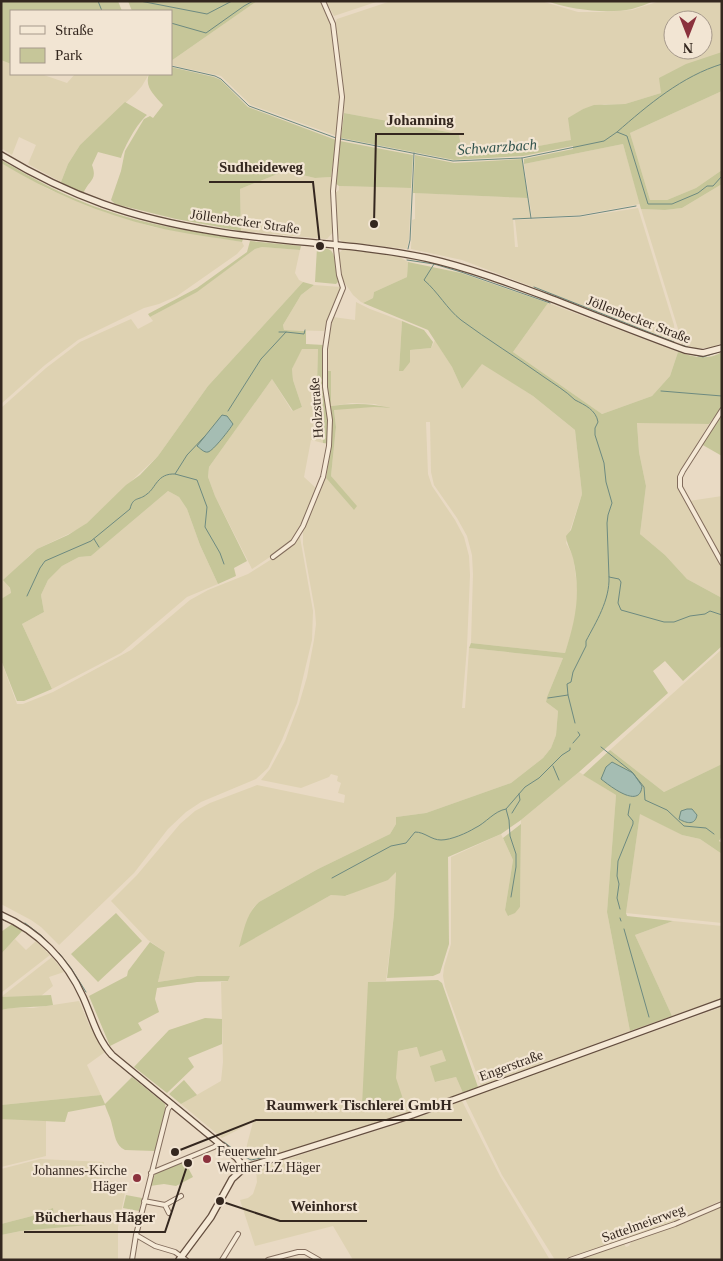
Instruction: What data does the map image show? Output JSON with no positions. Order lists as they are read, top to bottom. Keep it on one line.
{"streets":{"main road":["Jöllenbecker Straße","Engerstraße"],"street":["Holzstraße","Sattelmeierweg"]},"crossings":[["Jöllenbecker Straße","Holzstraße"]],"water":["Schwarzbach"],"places":["Johanning","Sudheideweg","Raumwerk Tischlerei GmbH","Feuerwehr Werther LZ Häger","Bücherhaus Häger","Johannes-Kirche Häger","Weinhorst"],"legend":["Straße","Park"],"north":"bottom"}
